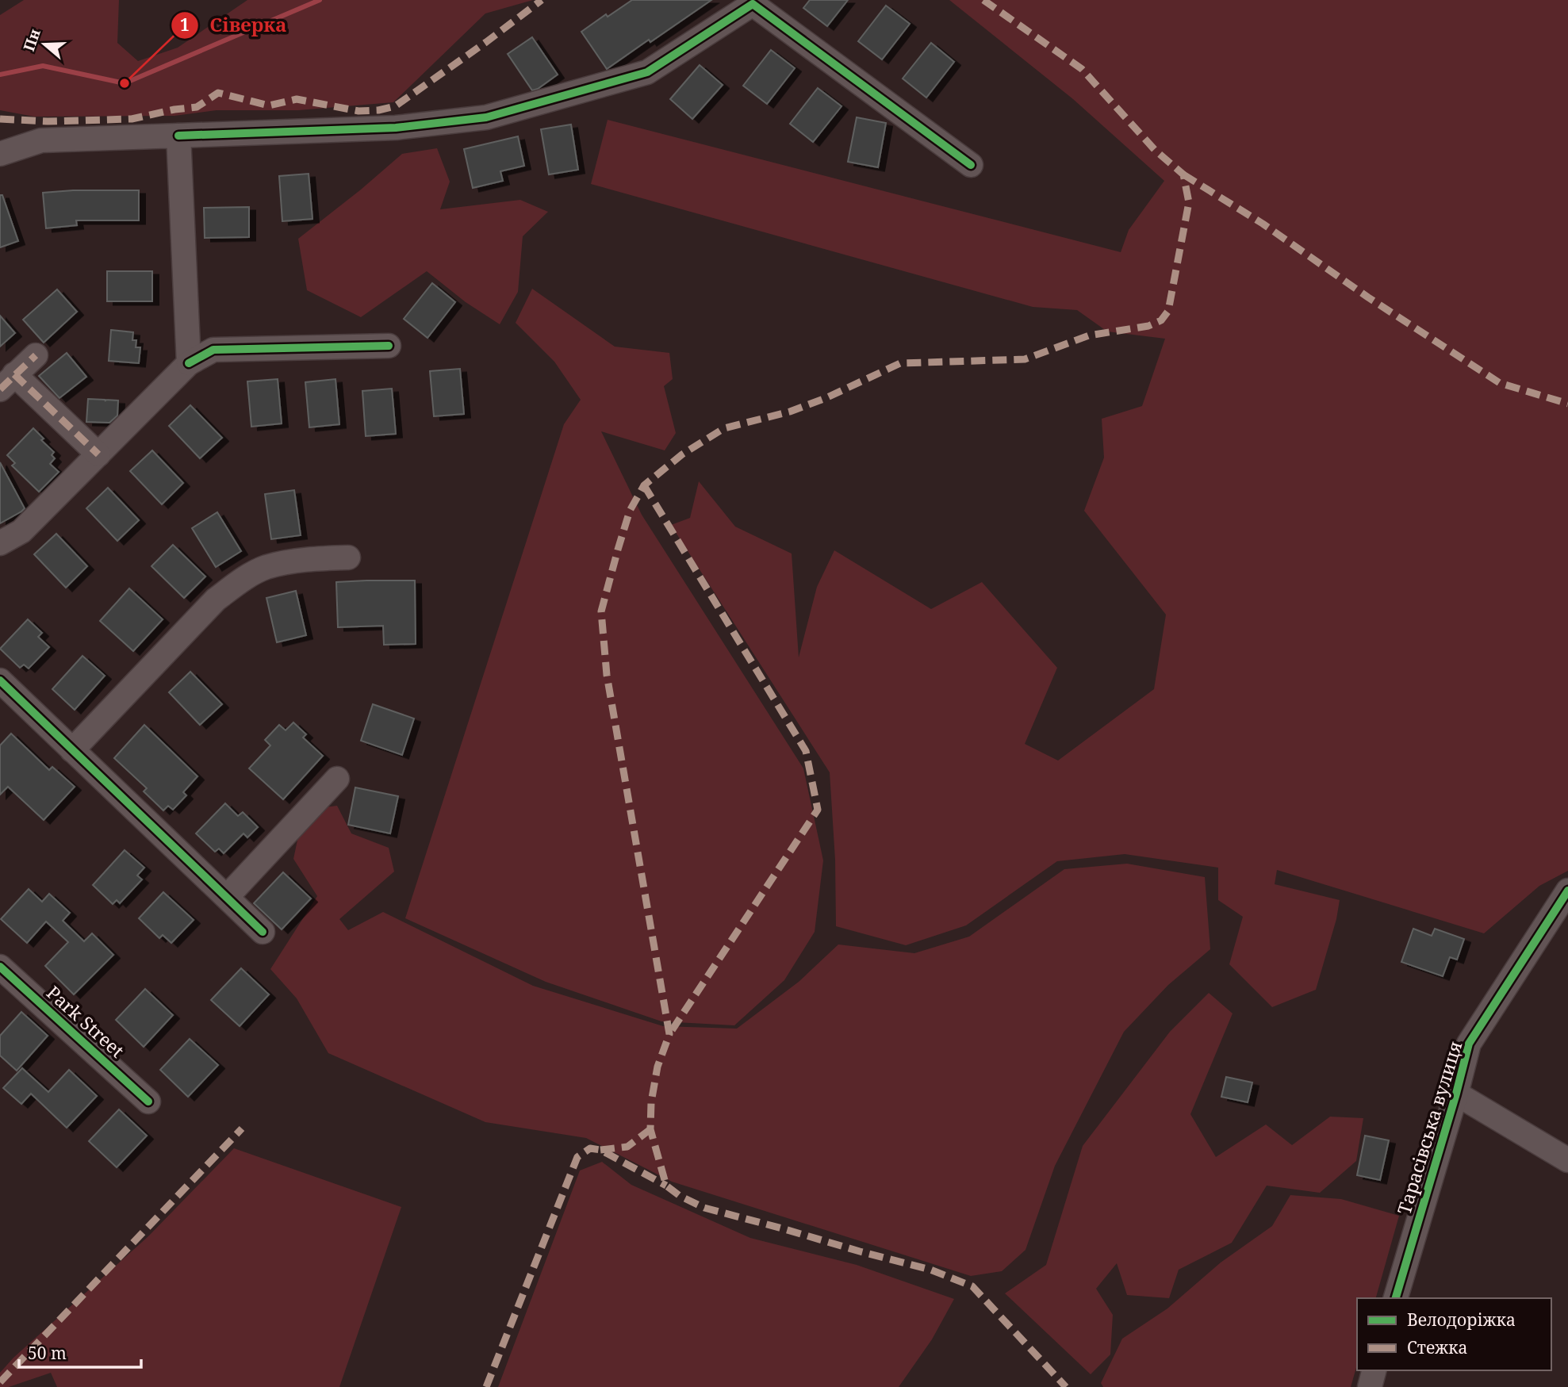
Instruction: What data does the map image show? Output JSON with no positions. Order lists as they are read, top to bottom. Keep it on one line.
{"streets":{"street":["Park Street","Тарасівська вулиця"]},"places":["Сіверка"],"legend":["Велодоріжка","Стежка"],"scale_bar":"50 m","north":"left"}
